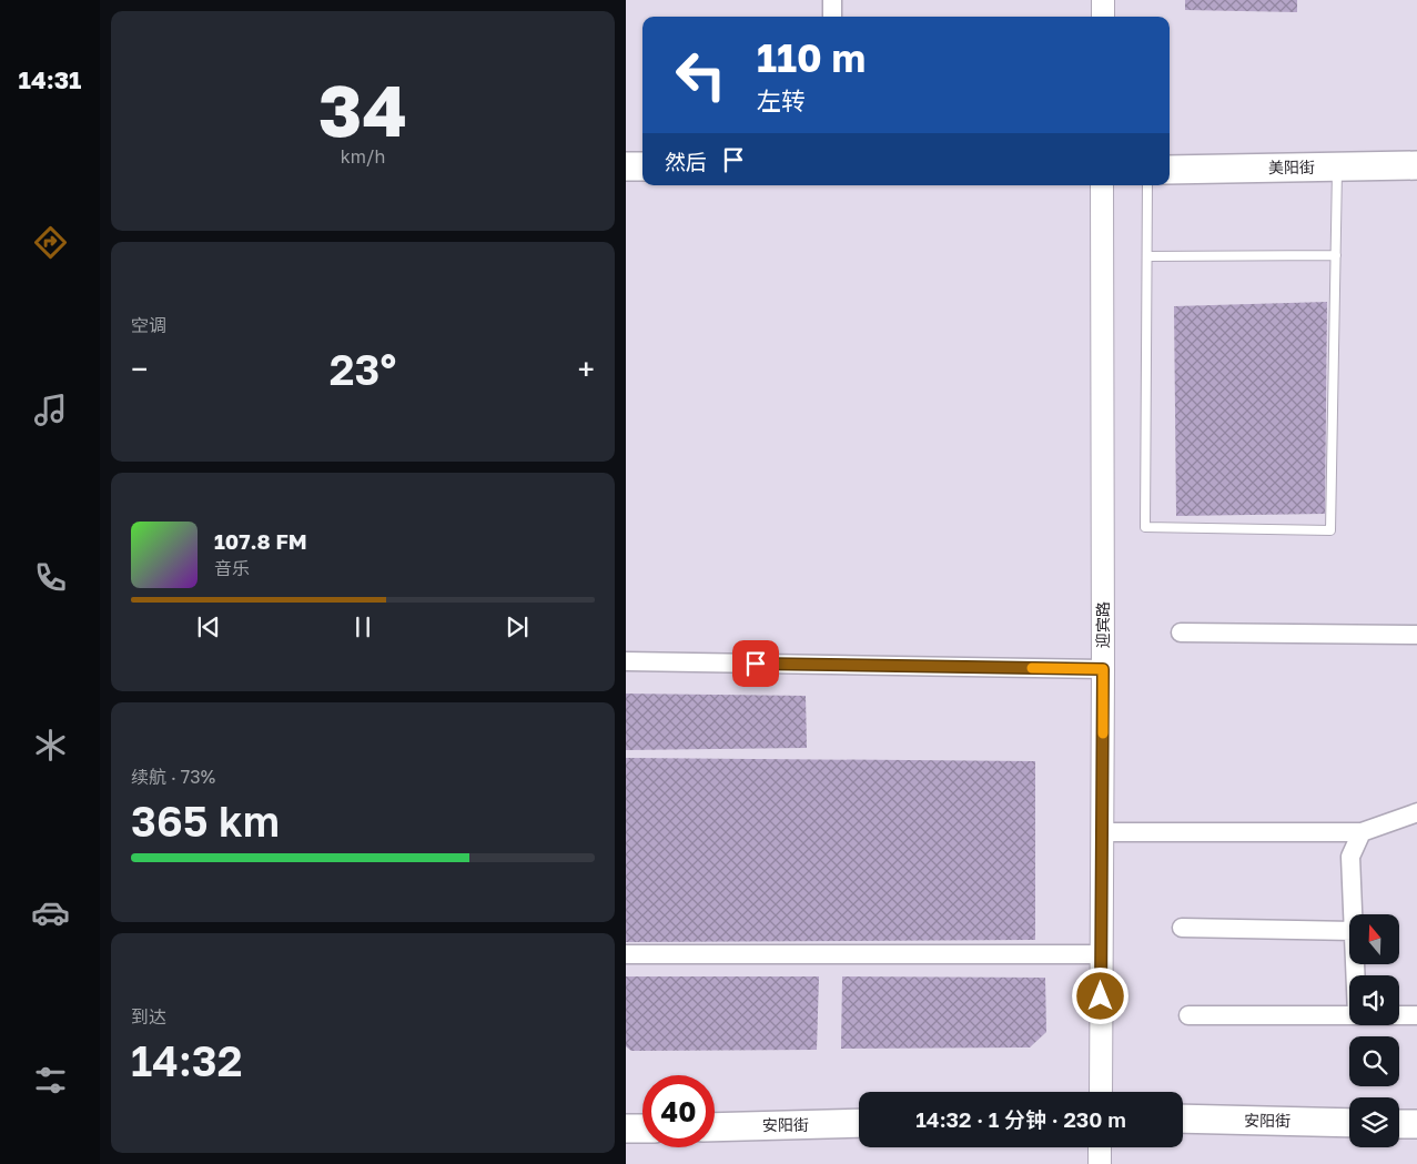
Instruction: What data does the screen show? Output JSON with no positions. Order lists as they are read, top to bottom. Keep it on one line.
{"streets":{"main road":["美阳街","安阳街"],"street":["迎宾路"]},"north":"top","page":{"tabs":"14:31","tile":[["34","km/h"],"空调",["续航 · 73%","365 km"],["到达","14:32"]],"turn":["110 m","左转"],"then":"然后","heat":["−","23°","+"],"song":["107.8 FM","音乐"],"limit":"40","trip":"14:32 · 1 分钟 · 230 m"}}
